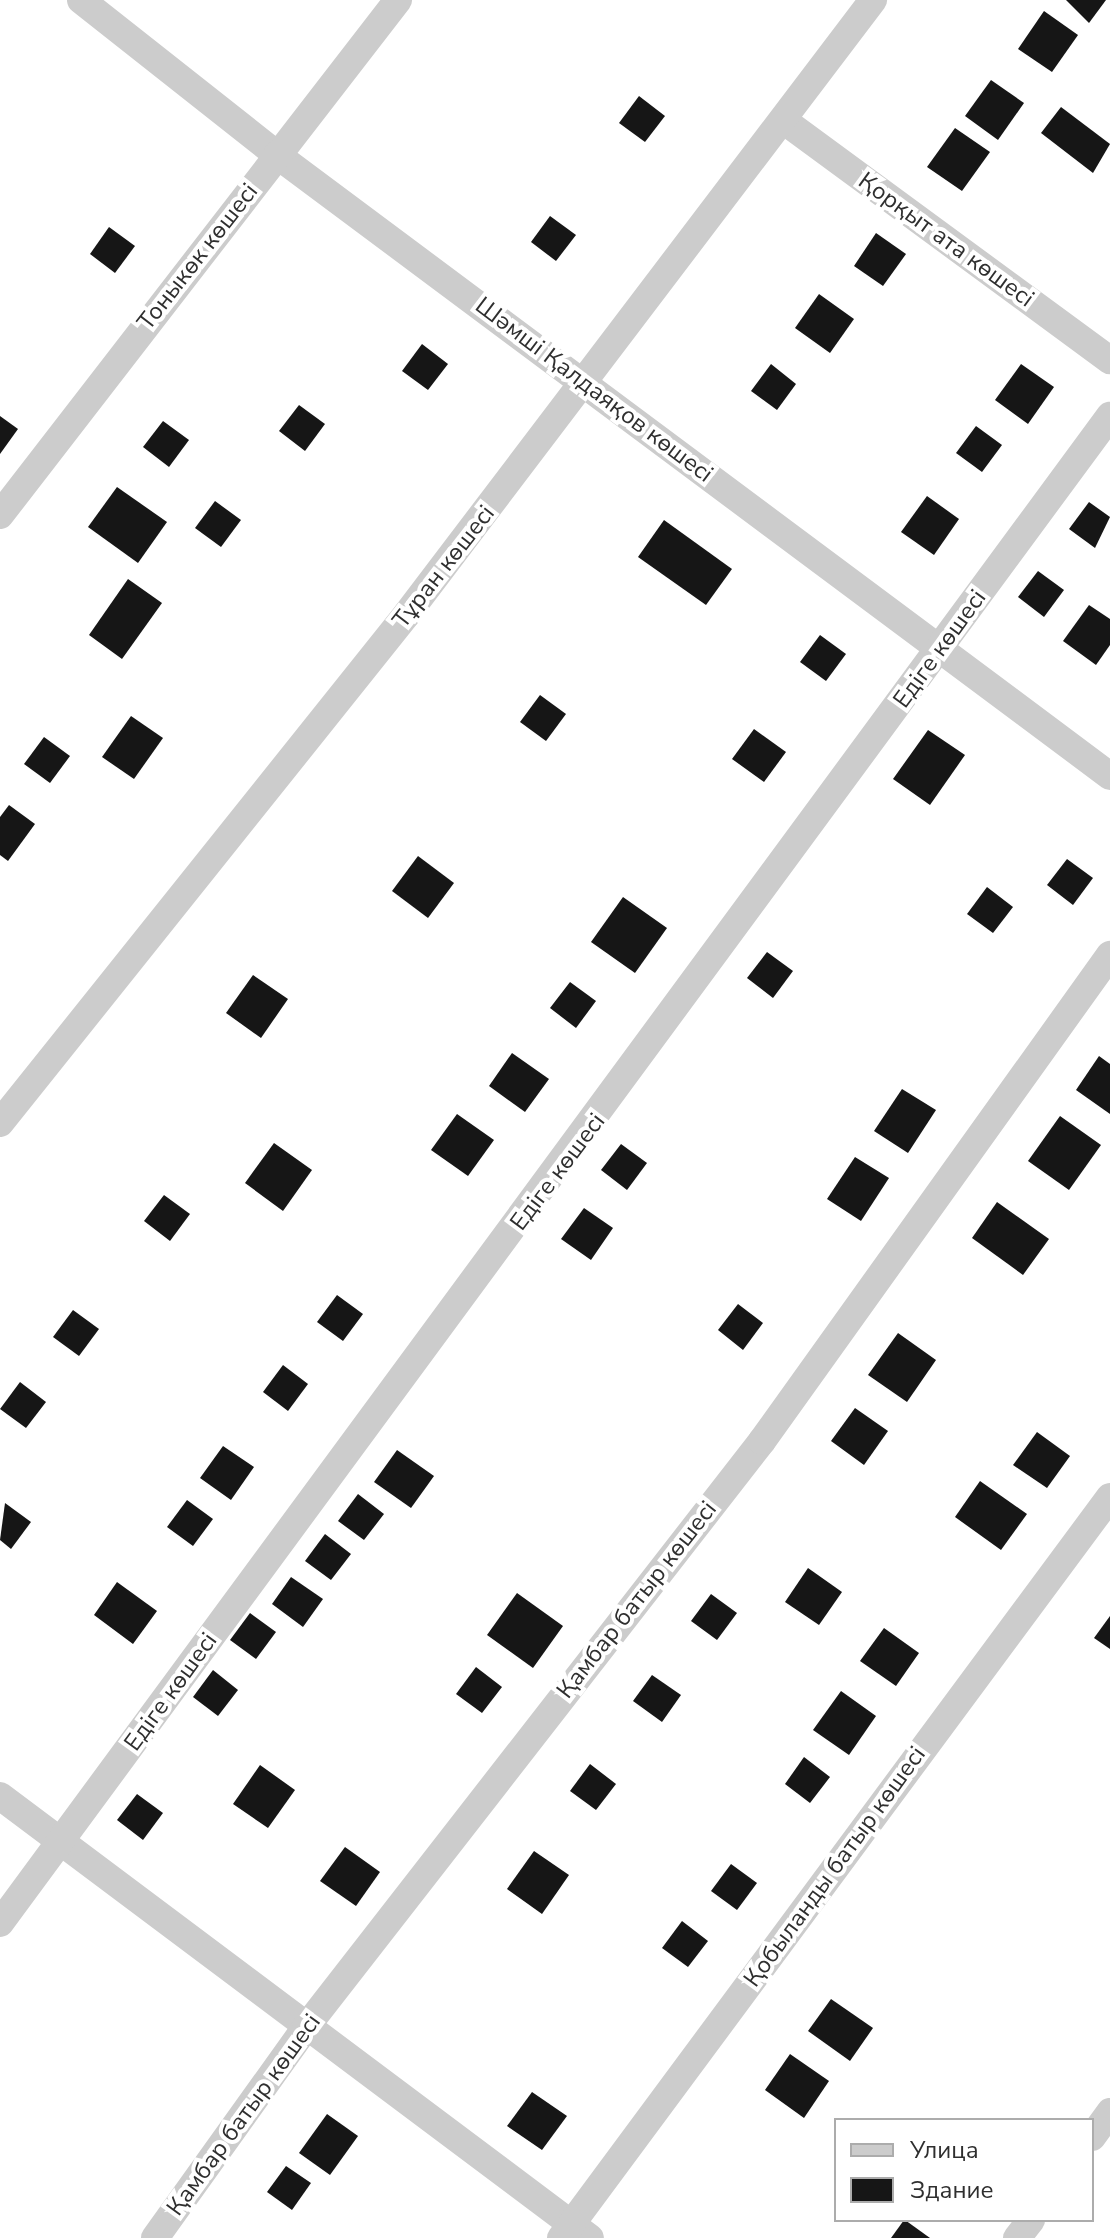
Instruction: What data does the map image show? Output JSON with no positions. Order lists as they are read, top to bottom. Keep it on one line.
{"streets":{"street":["Қорқыт ата көшесі","Тоныкөк көшесі","Шәмші Қалдаяқов көшесі","Тұран көшесі","Едіге көшесі","Қамбар батыр көшесі","Қобыланды батыр көшесі"]},"crossings":[["Қорқыт ата көшесі","Тұран көшесі"],["Тоныкөк көшесі","Шәмші Қалдаяқов көшесі"],["Шәмші Қалдаяқов көшесі","Тұран көшесі"],["Шәмші Қалдаяқов көшесі","Едіге көшесі"]],"legend":["Улица","Здание"]}
